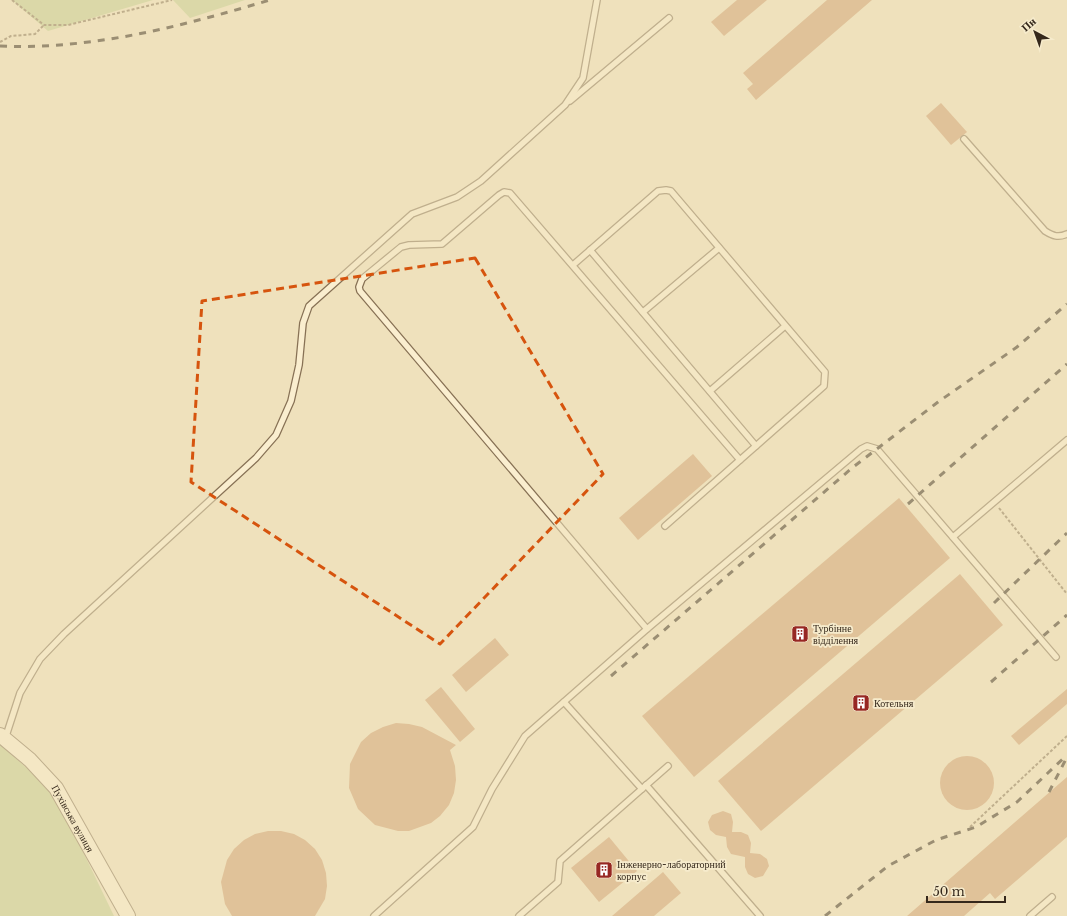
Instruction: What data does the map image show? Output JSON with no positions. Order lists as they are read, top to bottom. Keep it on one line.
{"streets":{"street":["Пухівська вулиця"]},"places":{"building":["Турбінне відділення","Котельня","Інженерно-лабораторний корпус"]},"scale_bar":"50 m","north":"top left"}
